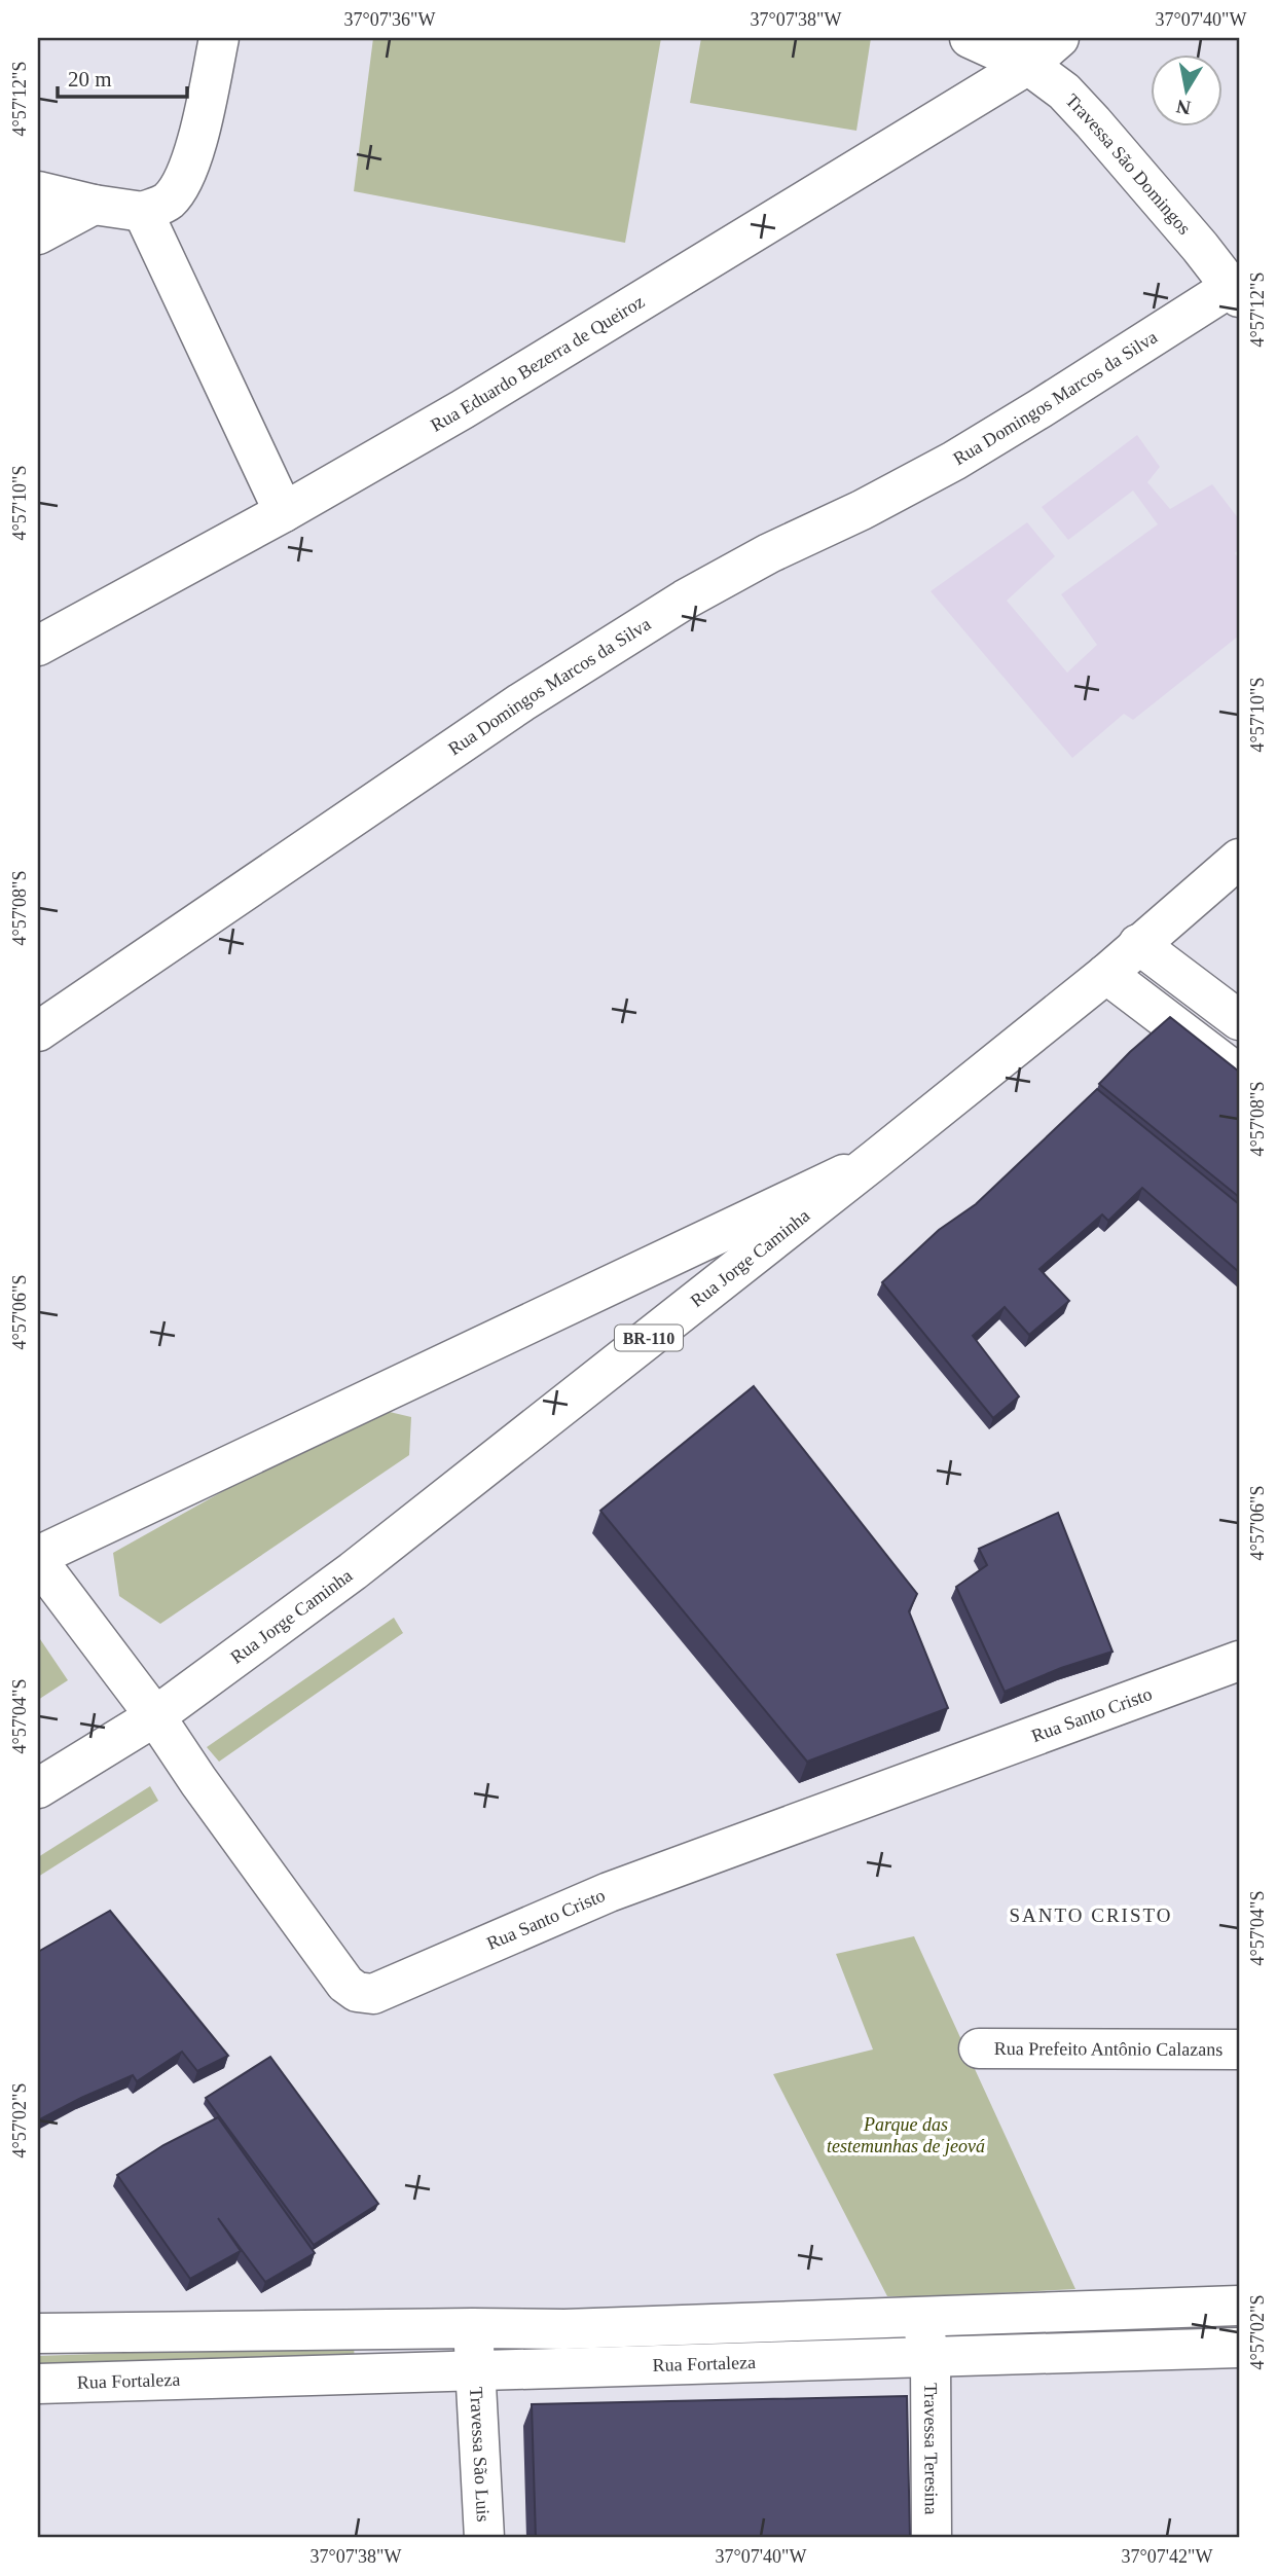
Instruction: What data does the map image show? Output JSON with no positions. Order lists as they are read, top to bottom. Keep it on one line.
{"streets":{"street":["Travessa São Domingos","Rua Eduardo Bezerra de Queiroz","Rua Domingos Marcos da Silva","Rua Jorge Caminha","BR-110","Rua Santo Cristo","Rua Prefeito Antônio Calazans","Rua Fortaleza","Travessa Teresina","Travessa São Luis"]},"crossings":[["Travessa São Domingos","Rua Eduardo Bezerra de Queiroz"],["Travessa São Domingos","Rua Domingos Marcos da Silva"],["Rua Jorge Caminha","Rua Santo Cristo"],["Rua Fortaleza","Travessa Teresina"],["Rua Fortaleza","Travessa São Luis"]],"districts":["SANTO CRISTO"],"parks":["Parque das testemunhas de jeová"],"scale_bar":"20 m","north":"bottom","coordinates":["37°07'36\"W","37°07'38\"W","37°07'40\"W","4°57'12\"S","4°57'10\"S","4°57'08\"S","4°57'06\"S","4°57'04\"S","4°57'02\"S","37°07'42\"W"]}
